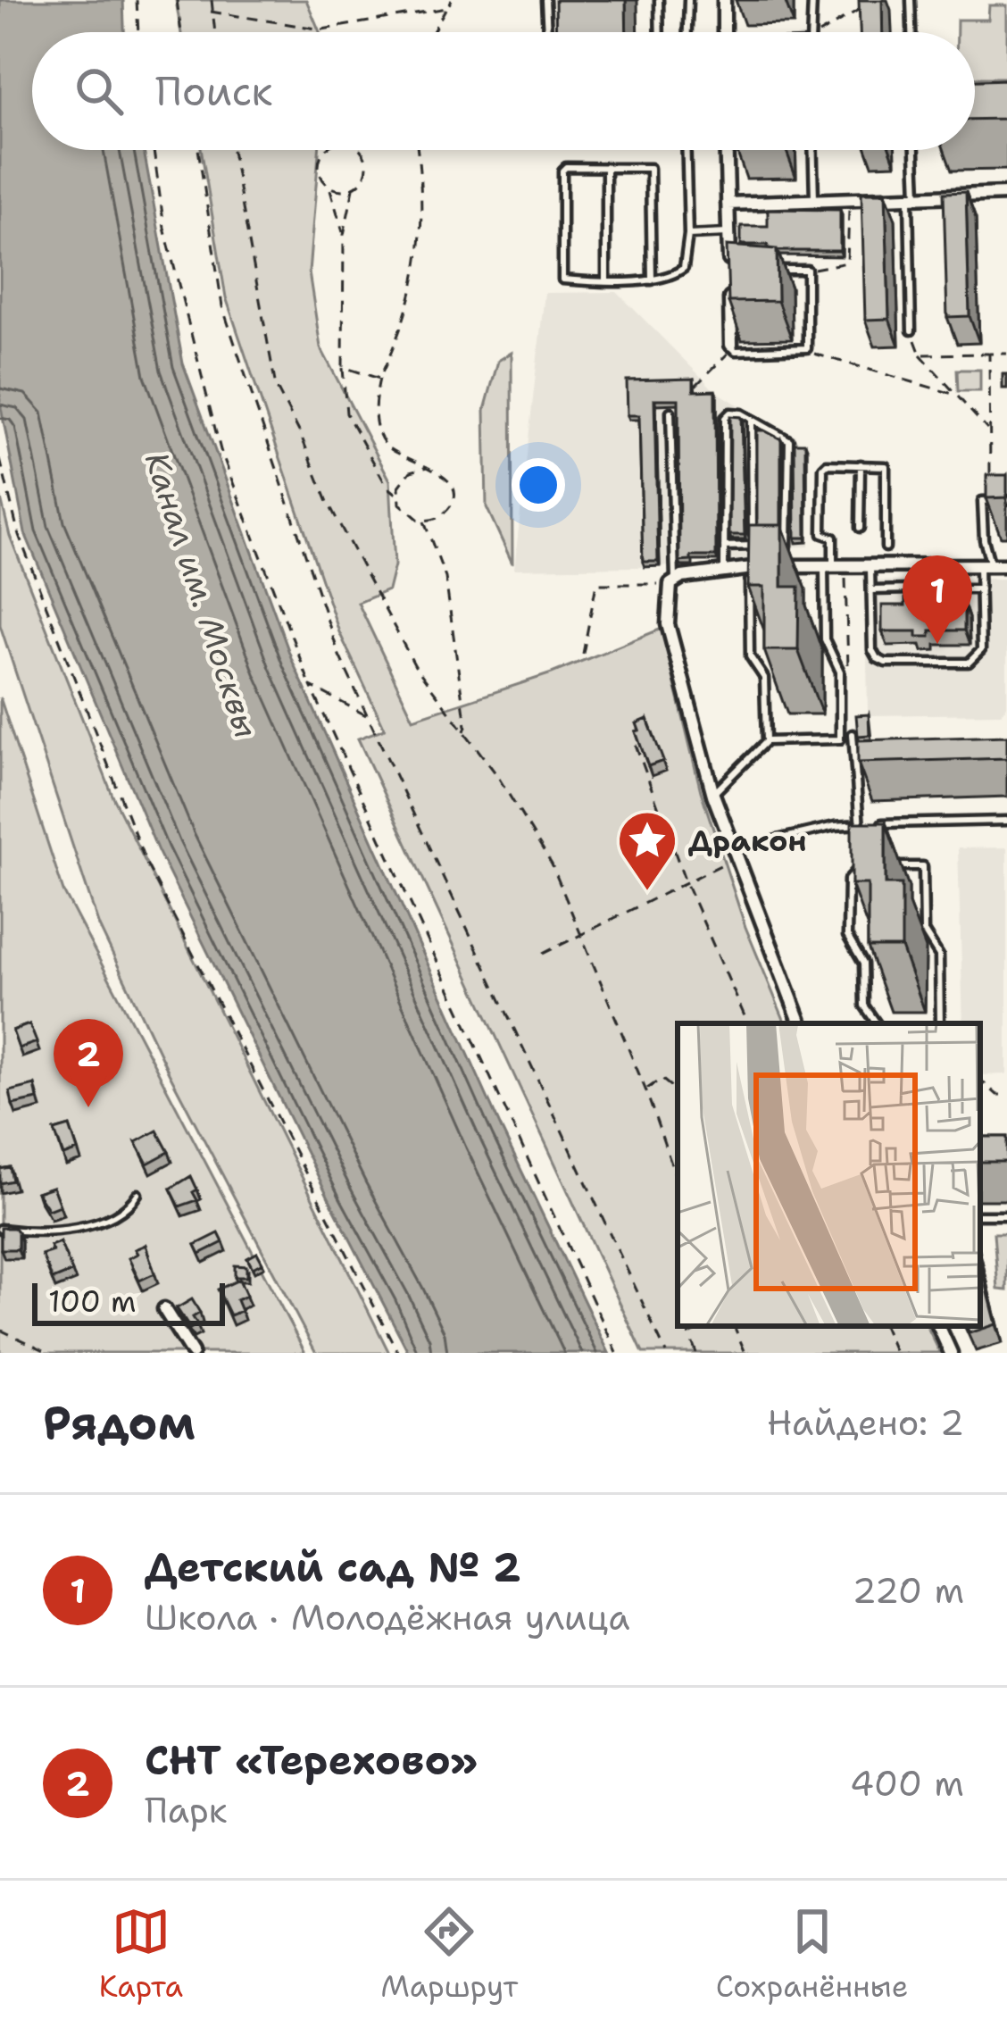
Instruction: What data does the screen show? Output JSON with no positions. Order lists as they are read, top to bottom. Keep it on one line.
{"water":["Канал им. Москвы"],"places":{"place":["Дракон"]},"scale_bar":"100 m","page":{"search":"Поиск","pins":["1","2"],"scale":"100 m","heading":["Рядом","Найдено: 2"],"list":[{"mark":"1","name":"Детский сад № 2","note":"Школа · Молодёжная улица","value":"220 m"},{"mark":"2","name":"СНТ «Терехово»","note":"Парк","value":"400 m"}],"nav":["Карта","Маршрут","Сохранённые"]}}
